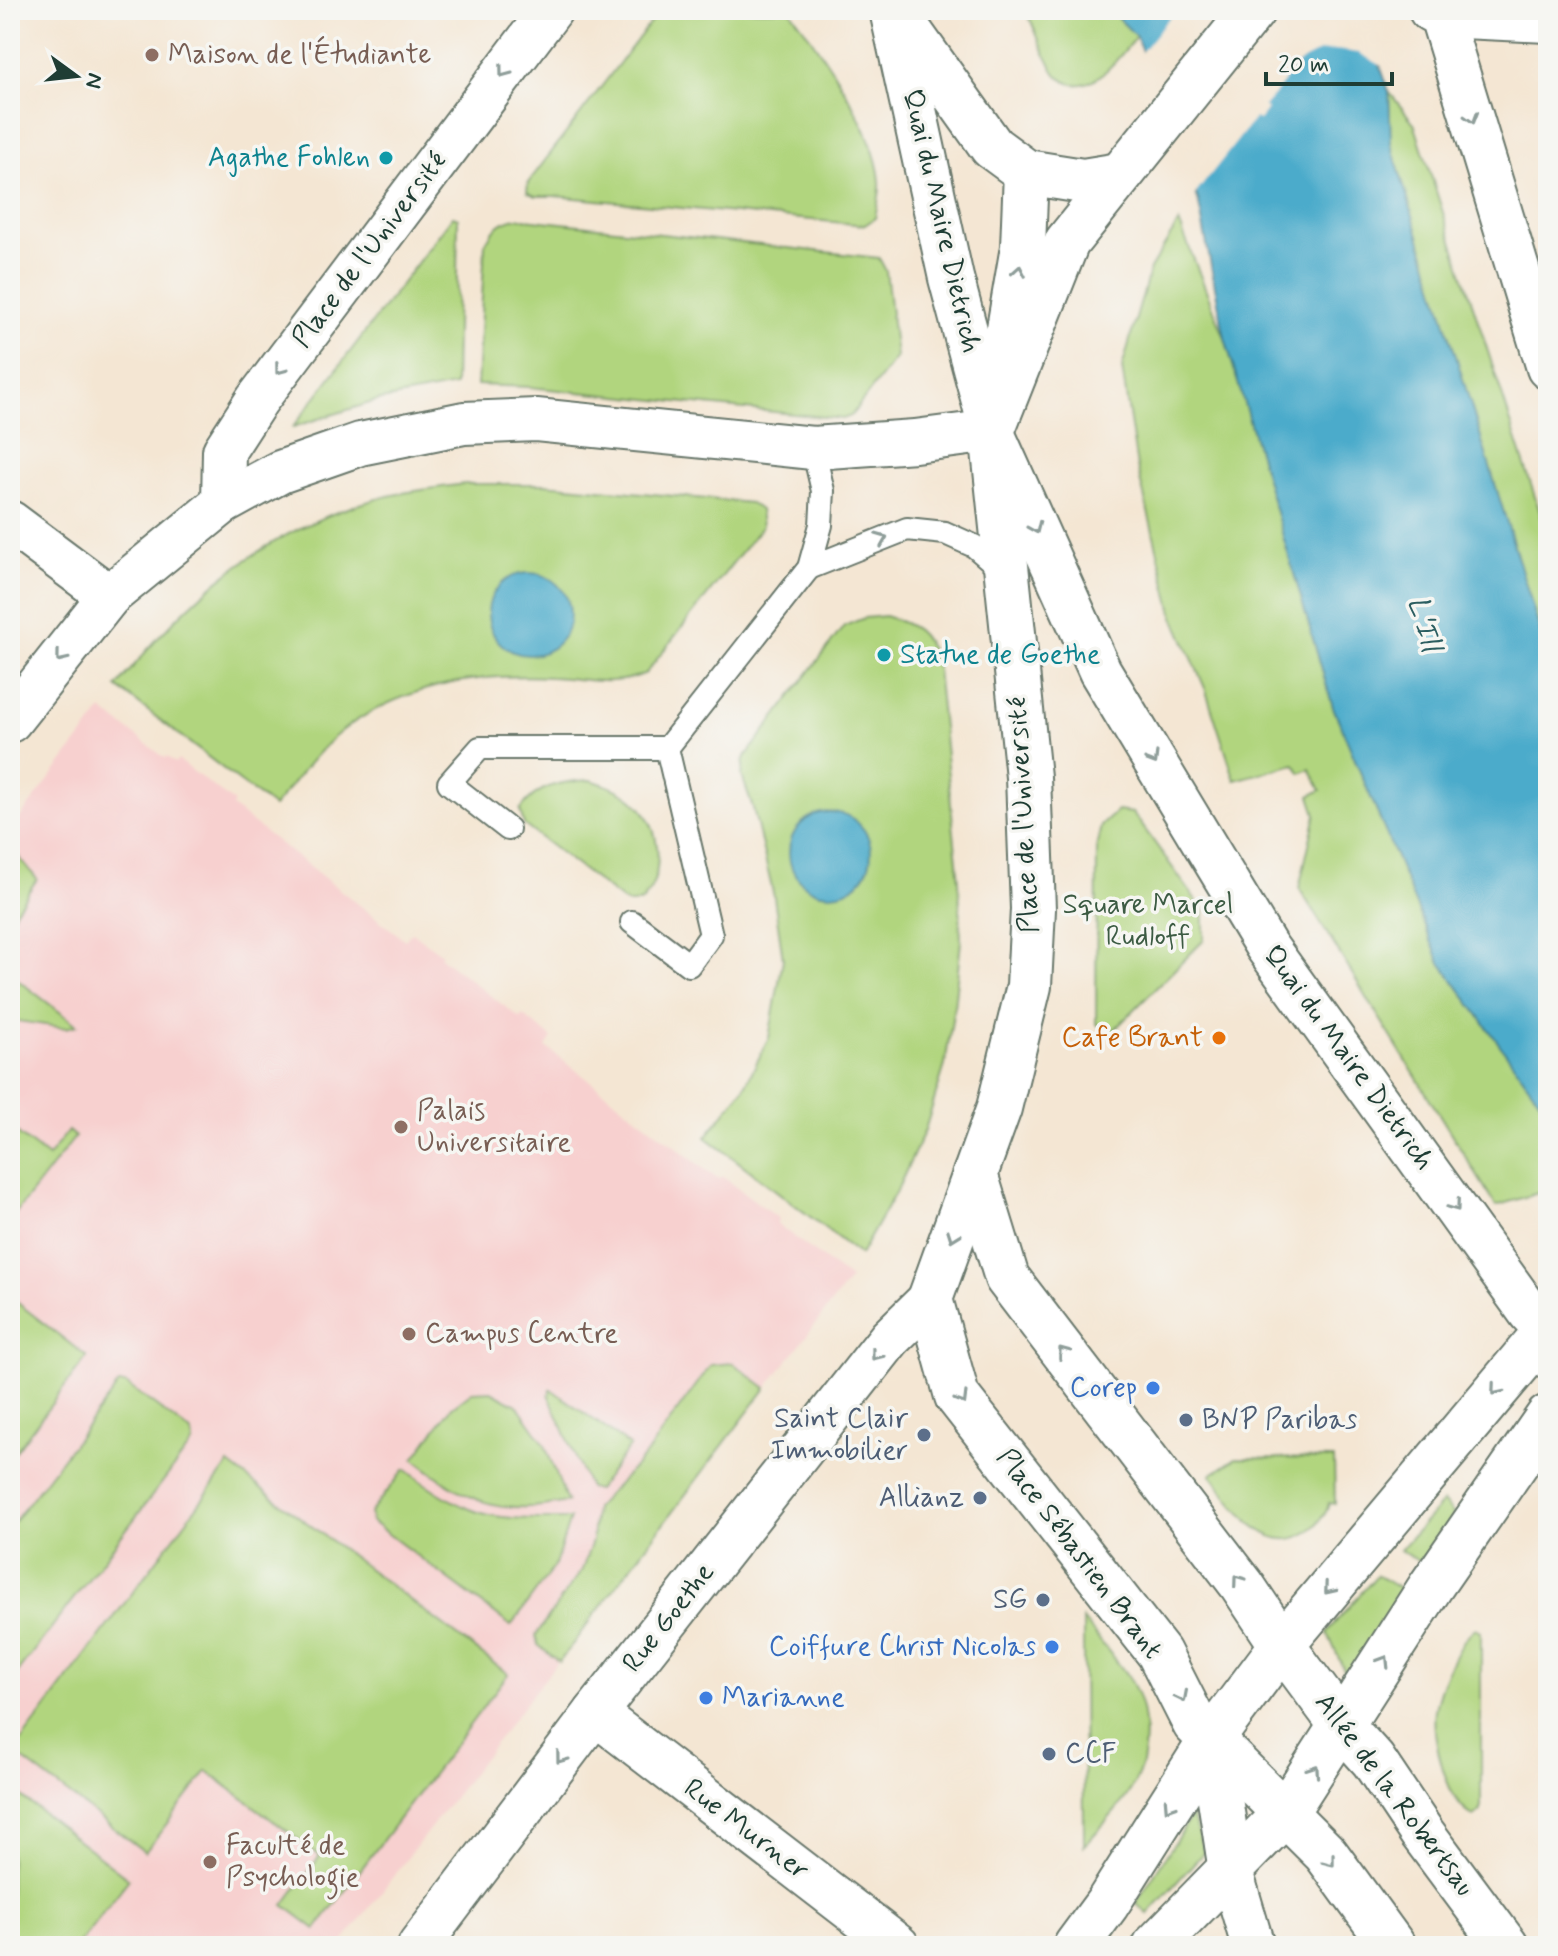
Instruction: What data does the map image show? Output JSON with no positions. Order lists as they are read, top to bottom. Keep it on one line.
{"streets":{"street":["Quai du Maire Dietrich","Place de l'Université","Place Sébastien Brant","Rue Goethe","Allée de la Robertsau","Rue Murner"]},"crossings":[["Quai du Maire Dietrich","Place de l'Université"],["Place de l'Université","Place Sébastien Brant"],["Place de l'Université","Rue Goethe"],["Place Sébastien Brant","Rue Goethe"],["Rue Goethe","Rue Murner"]],"one_way":["Place de l'Université","Rue Goethe"],"water":["L'Ill"],"parks":["Square Marcel Rudloff"],"places":["Maison de l'Étudiante","Agathe Fohlen","Statue de Goethe","Cafe Brant","Palais Universitaire","Campus Centre","Corep","BNP Paribas","Saint Clair Immobilier","Allianz","SG","Coiffure Christ Nicolas","Marianne","CCF","Faculté de Psychologie"],"scale_bar":"20 m","north":"right"}
